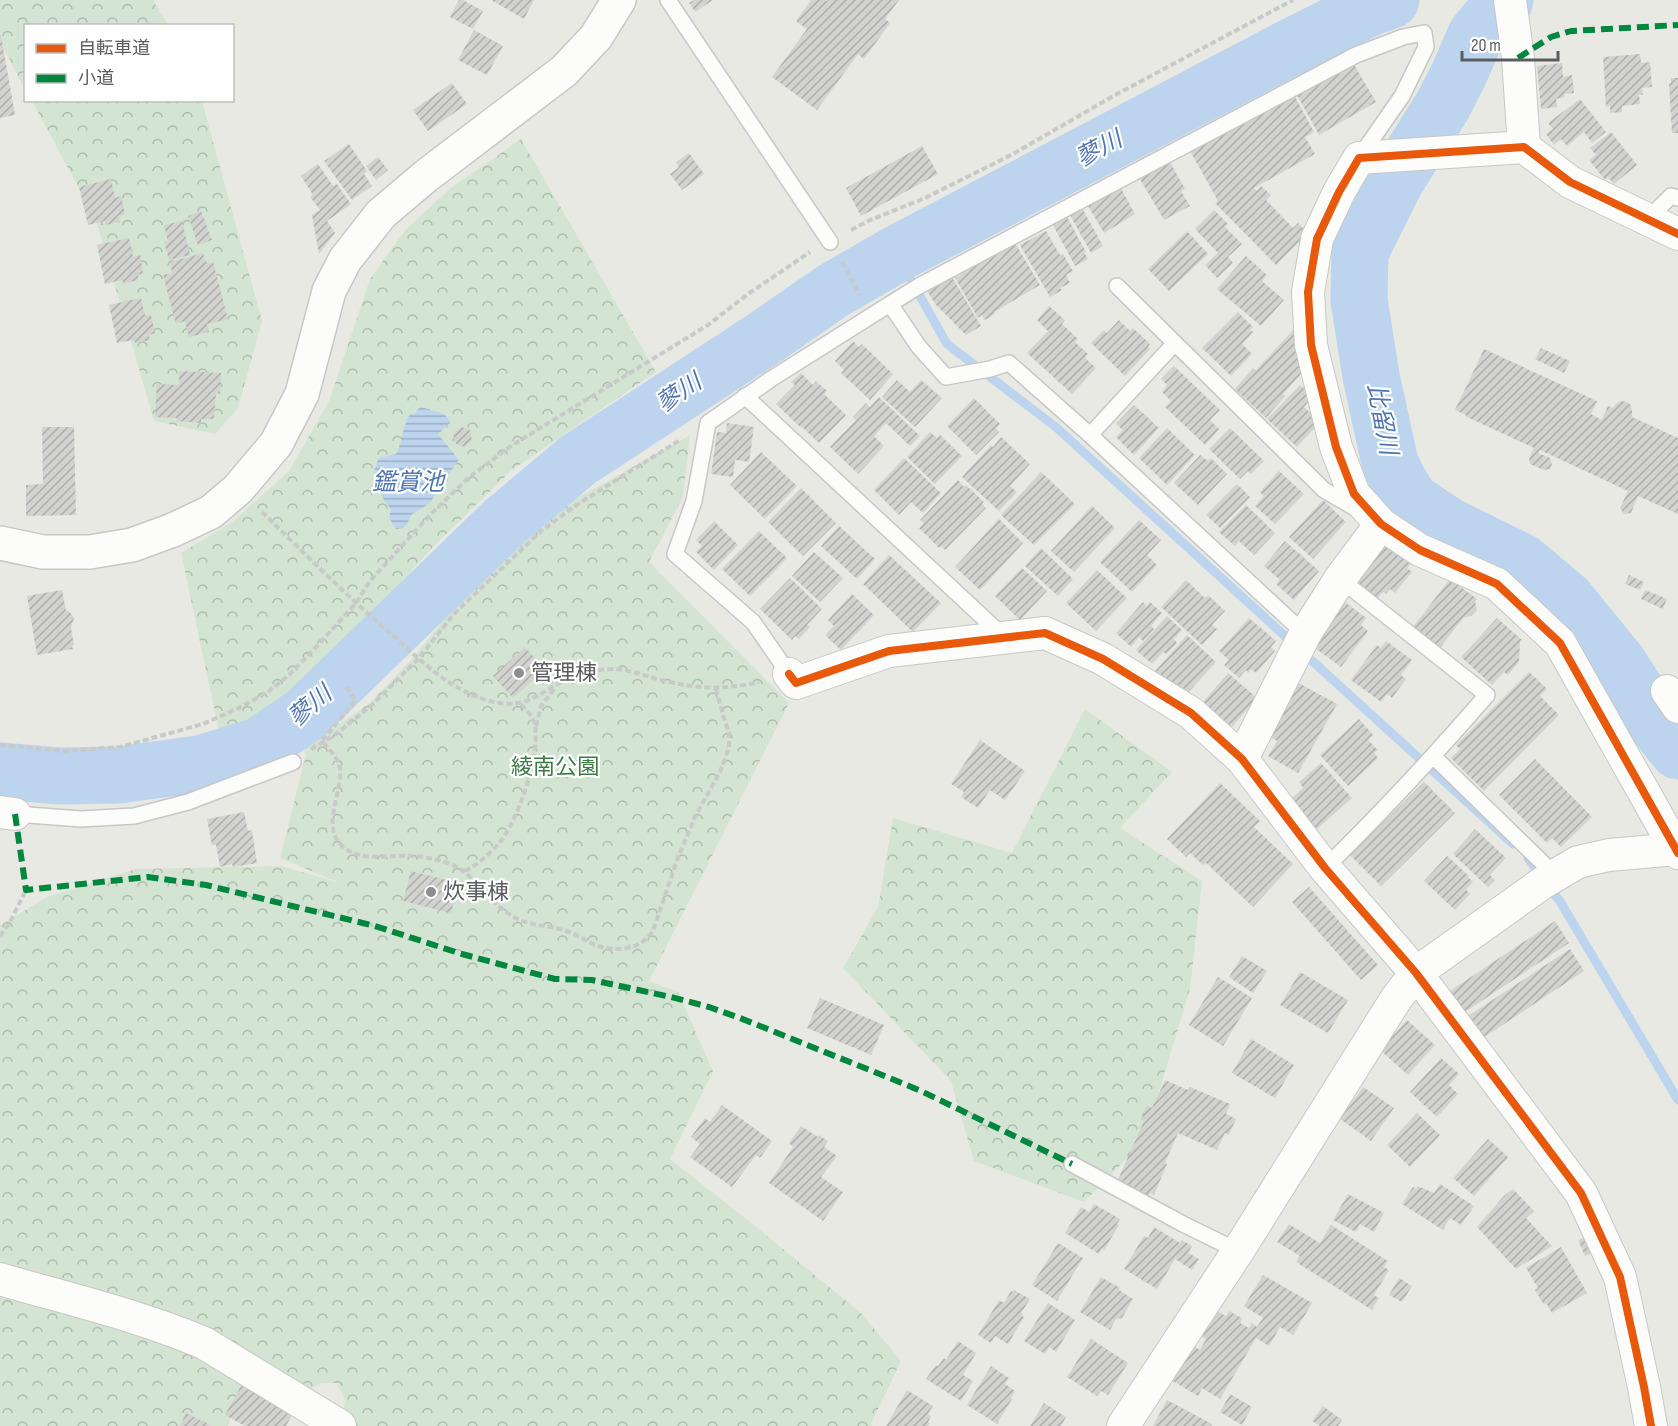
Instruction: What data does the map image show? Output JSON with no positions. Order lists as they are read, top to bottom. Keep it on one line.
{"water":["蓼川","比留川","鑑賞池"],"parks":["綾南公園"],"places":["管理棟","炊事棟"],"legend":["自転車道","小道"],"scale_bar":"20 m"}
